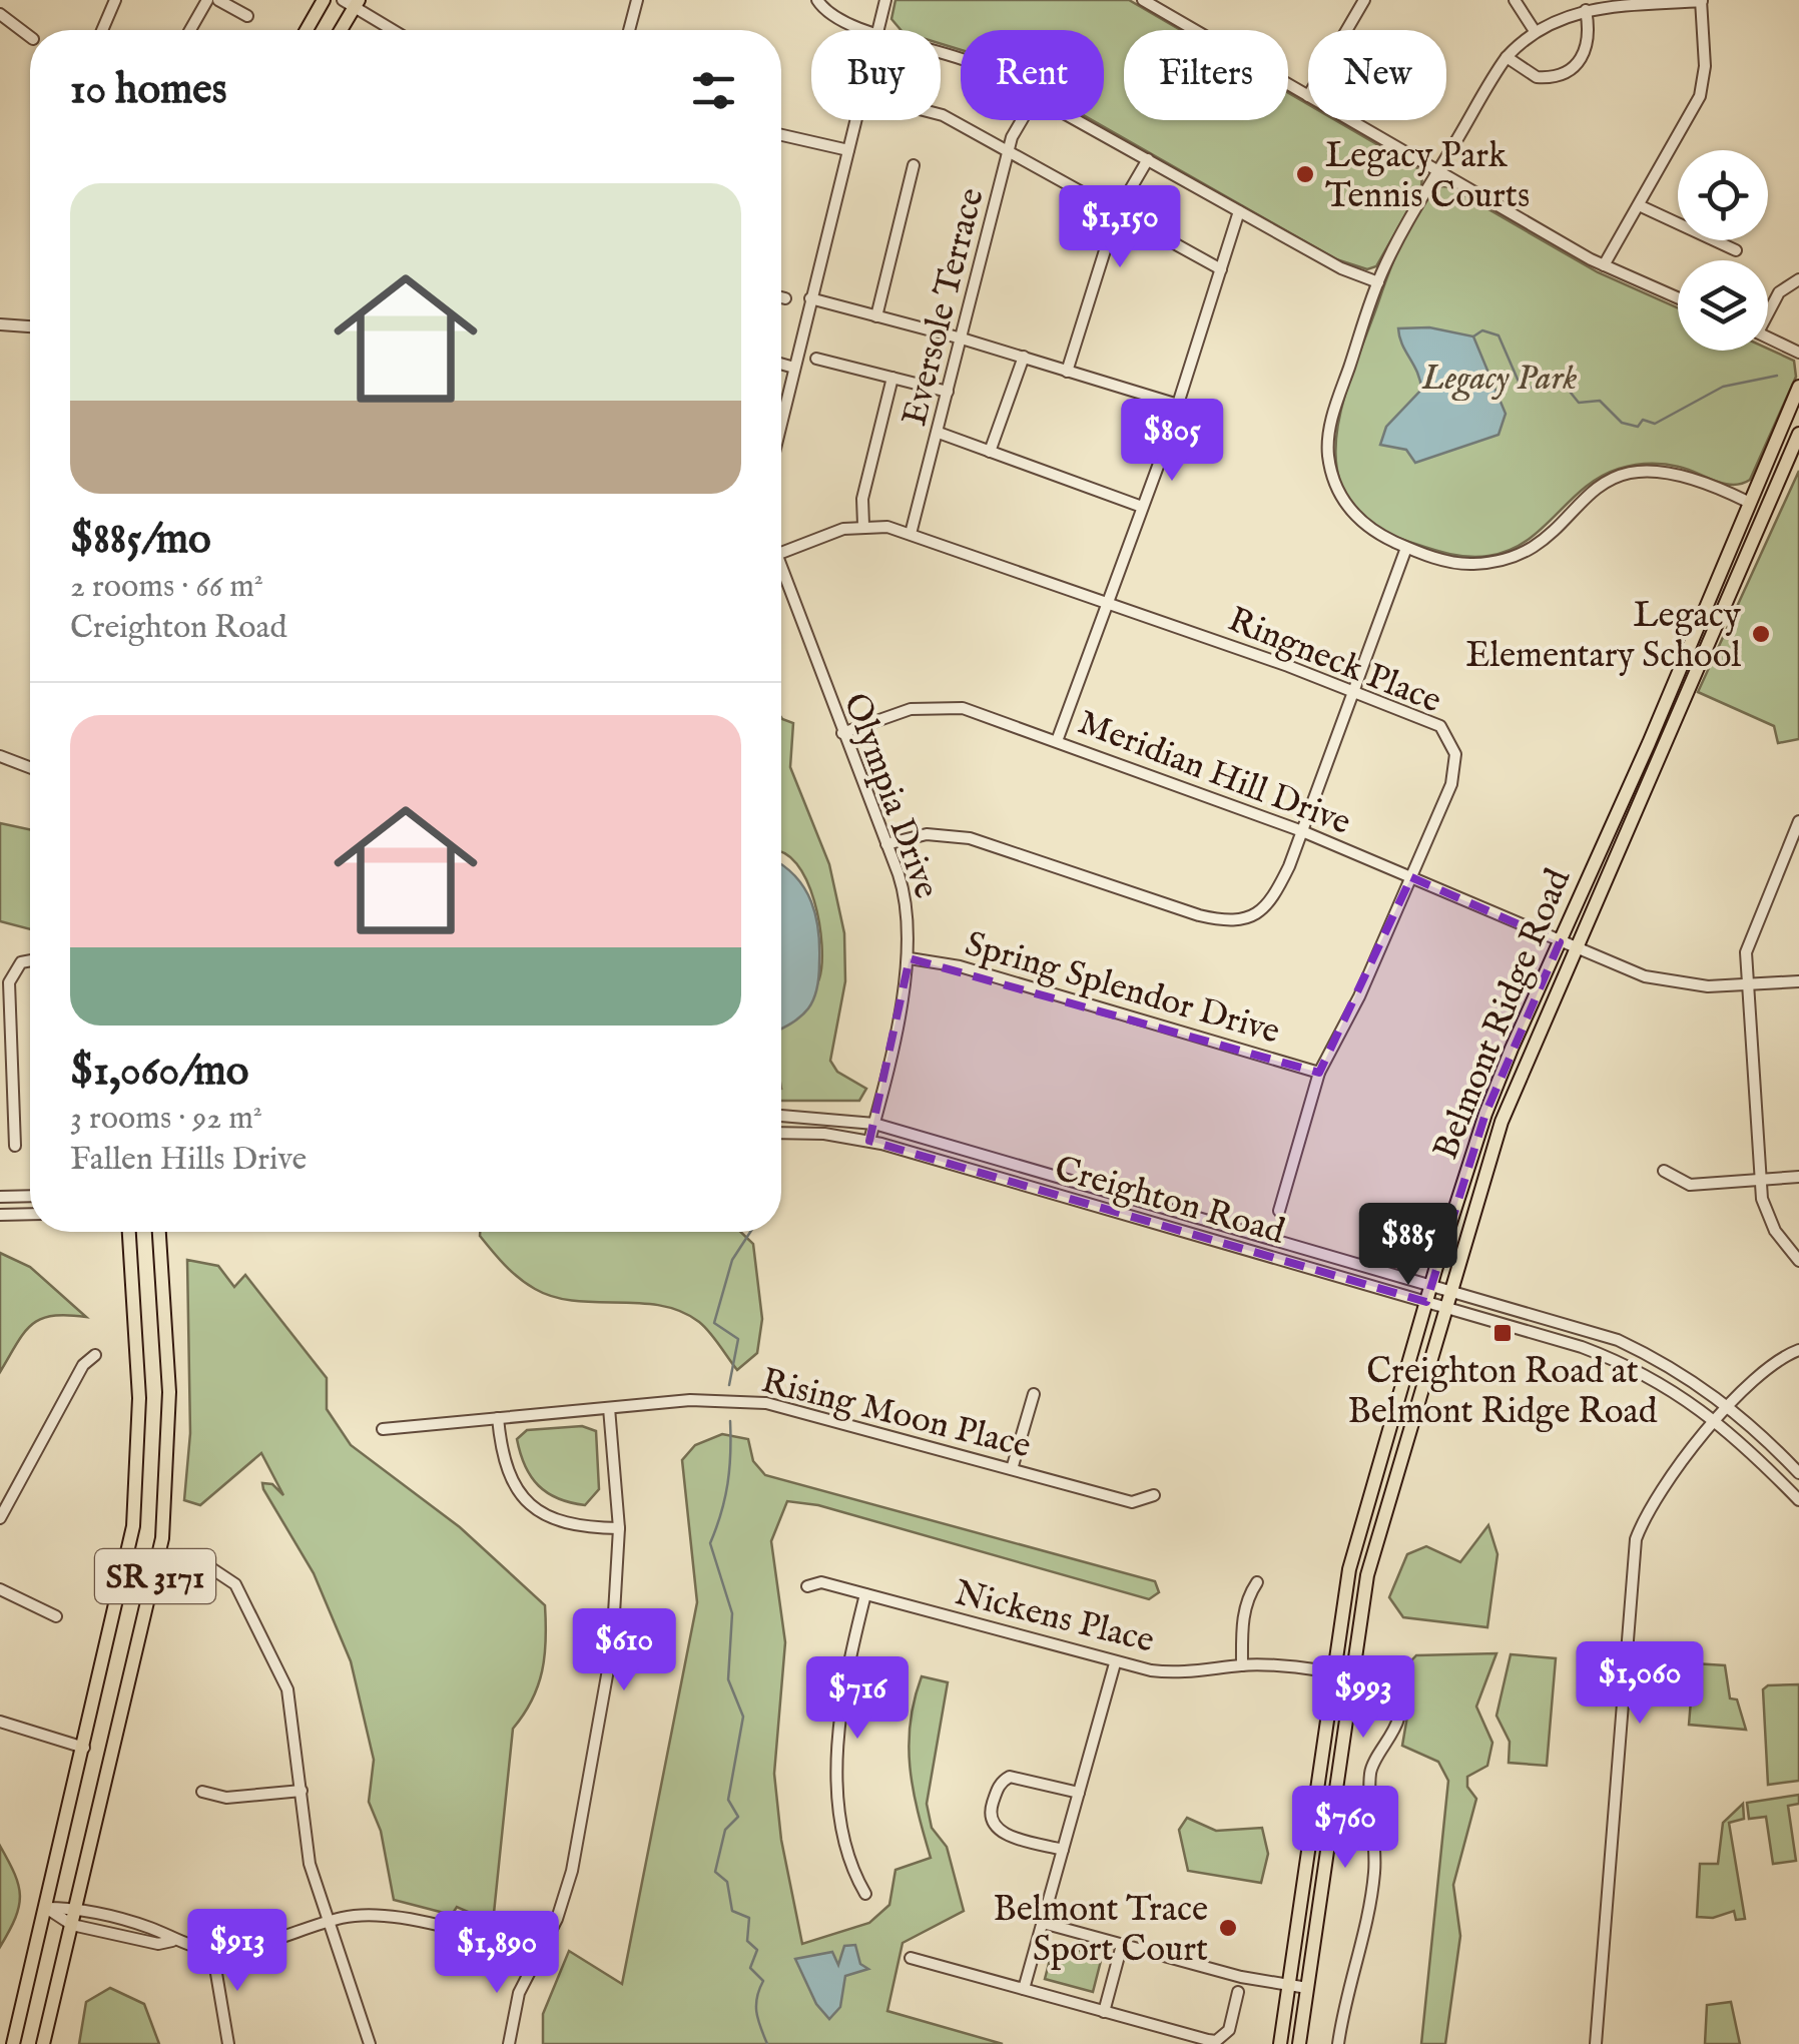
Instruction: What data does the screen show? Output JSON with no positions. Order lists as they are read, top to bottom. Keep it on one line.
{"streets":{"main road":["Belmont Ridge Road","SR 3171"],"street":["Eversole Terrace","Ringneck Place","Meridian Hill Drive","Olympia Drive","Spring Splendor Drive","Creighton Road","Rising Moon Place","Nickens Place"]},"crossings":[["Eversole Terrace","Ringneck Place"],["Ringneck Place","Meridian Hill Drive"],["Ringneck Place","Spring Splendor Drive"],["Meridian Hill Drive","Olympia Drive"],["Meridian Hill Drive","Belmont Ridge Road"],["Olympia Drive","Spring Splendor Drive"],["Olympia Drive","Creighton Road"],["Belmont Ridge Road","Creighton Road"],["Belmont Ridge Road","Nickens Place"]],"parks":["Legacy Park"],"places":{"other":["Legacy Park Tennis Courts","Legacy Elementary School","Belmont Trace Sport Court"],"transit":["Creighton Road at Belmont Ridge Road"]},"page":{"chip":["Buy","Rent","Filters","New"],"heading":"10 homes","list":[{"name":"$885/mo","note":"2 rooms · 66 m² · Creighton Road"},{"name":"$1,060/mo","note":"3 rooms · 92 m² · Fallen Hills Drive"}],"price":["$1,150","$805","$885","$610","$1,060","$993","$716","$760","$913","$1,890"]}}
